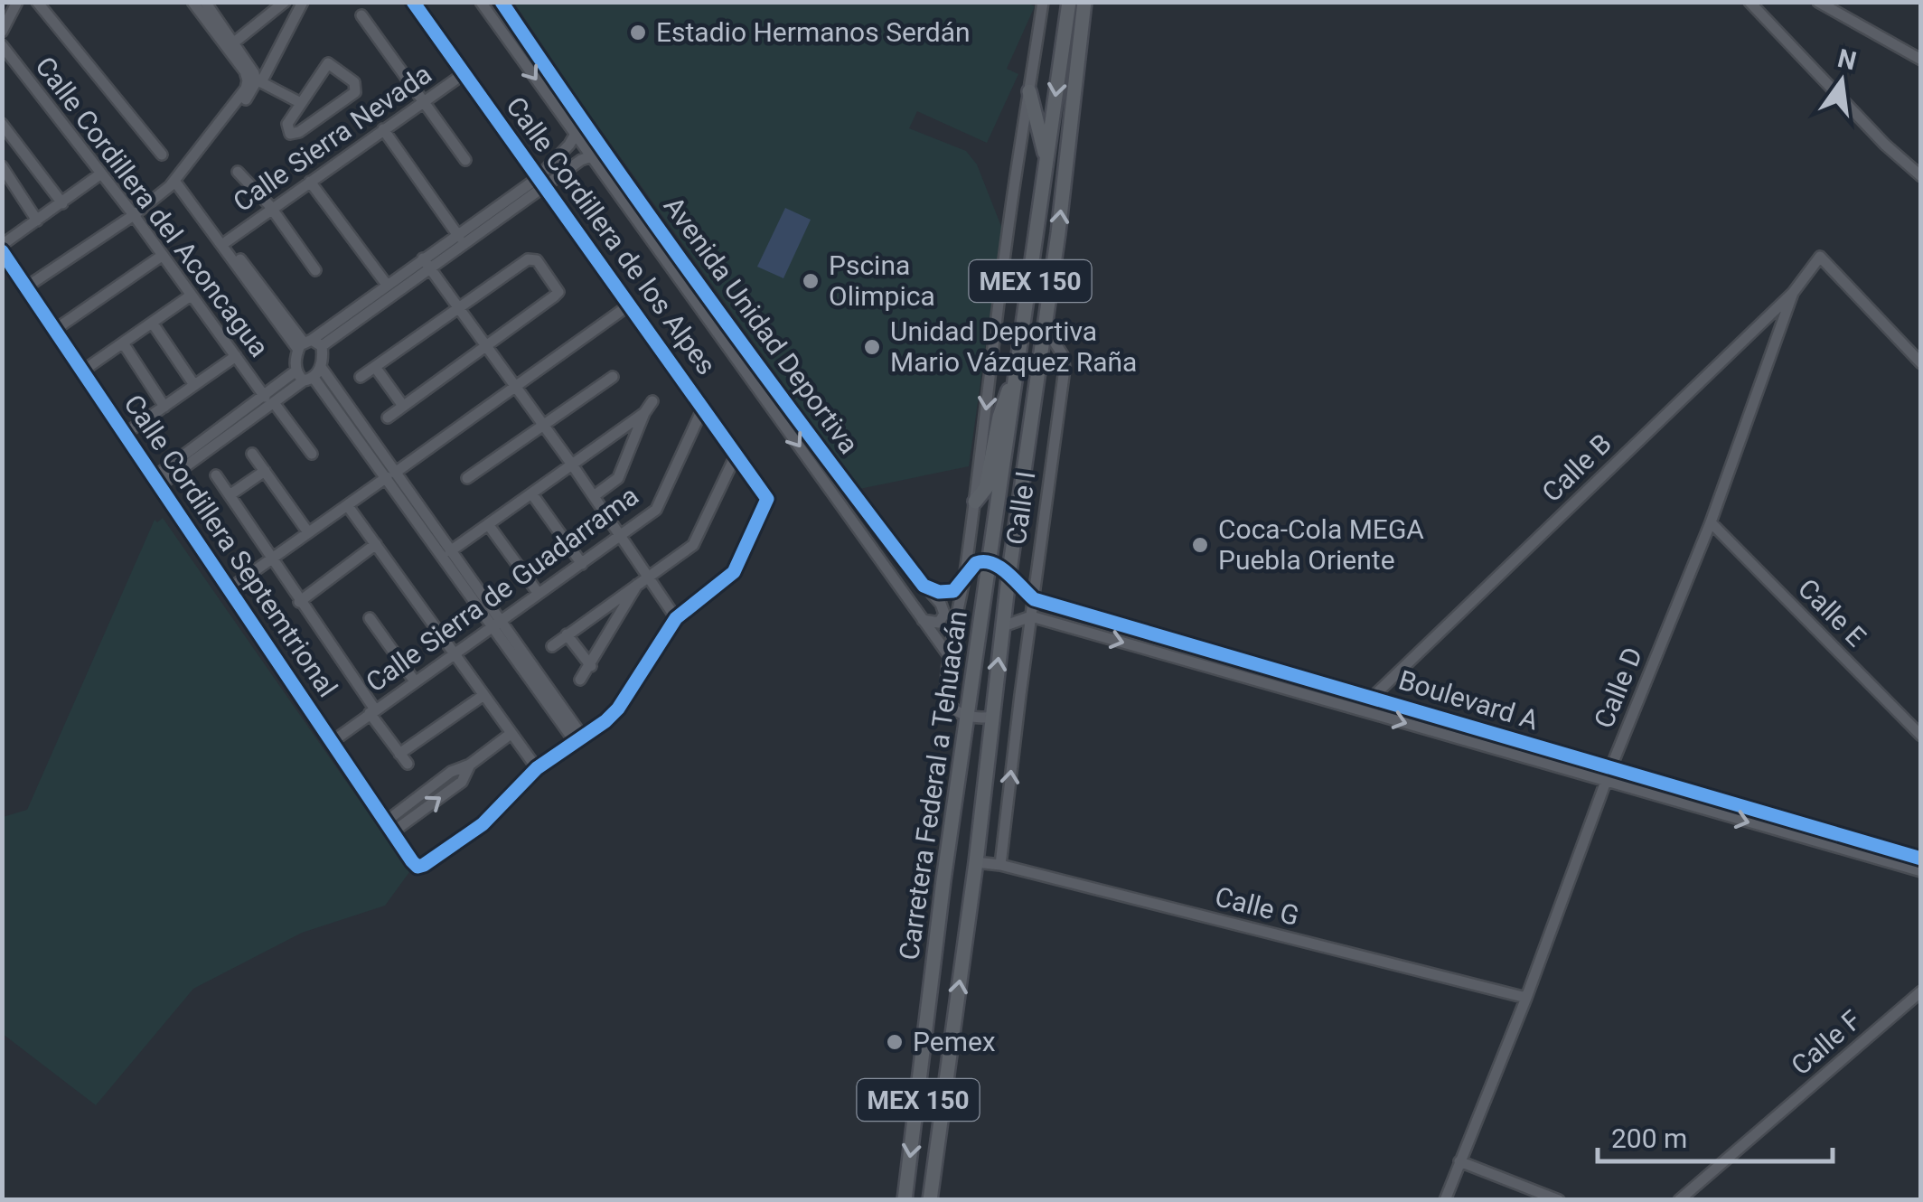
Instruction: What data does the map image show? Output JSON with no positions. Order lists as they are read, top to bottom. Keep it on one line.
{"streets":{"main road":["MEX 150","Carretera Federal a Tehuacán"],"street":["Calle Sierra Nevada","Calle Cordillera del Aconcagua","Calle Cordillera de los Alpes","Avenida Unidad Deportiva","Calle B","Calle I","Calle Cordillera Septemtrional","Calle Sierra de Guadarrama","Calle E","Calle D","Boulevard A","Calle G","Calle F"]},"crossings":[["Calle Sierra Nevada","Calle Cordillera de los Alpes"],["Calle Cordillera de los Alpes","Calle Sierra de Guadarrama"],["Calle B","Calle D"],["Calle B","Boulevard A"],["Calle I","Boulevard A"],["Calle I","Carretera Federal a Tehuacán"],["Calle I","Calle G"],["Calle Cordillera Septemtrional","Calle Sierra de Guadarrama"],["Calle E","Calle D"],["Calle D","Boulevard A"],["Calle D","Calle G"],["Boulevard A","Carretera Federal a Tehuacán"],["Carretera Federal a Tehuacán","Calle G"]],"one_way":["Calle I"],"places":["Estadio Hermanos Serdán","Pscina Olimpica","Unidad Deportiva Mario Vázquez Raña","Coca-Cola MEGA Puebla Oriente","Pemex"],"scale_bar":"200 m","north":"top"}
